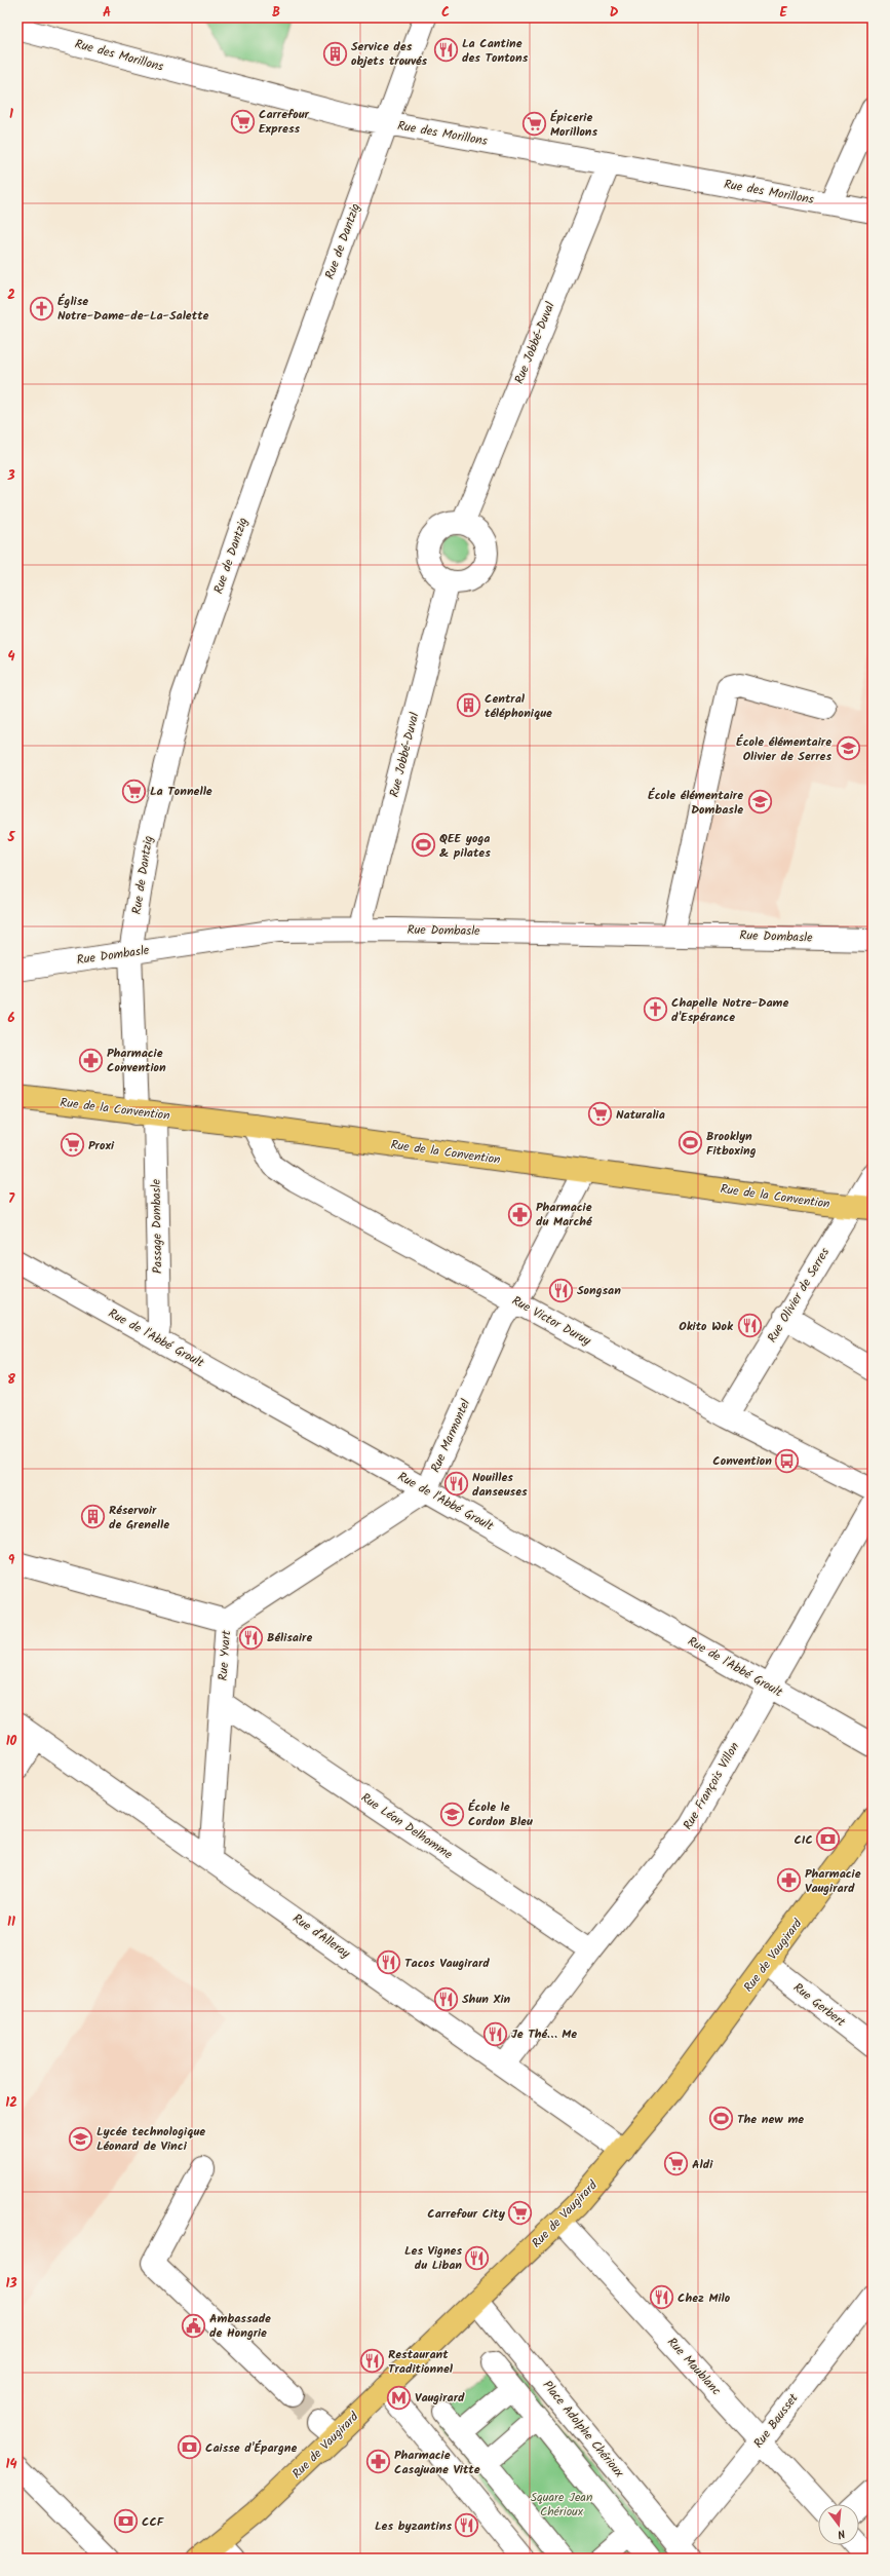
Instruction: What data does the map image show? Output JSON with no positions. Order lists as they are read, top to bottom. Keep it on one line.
{"streets":{"main road":["Rue de la Convention","Rue de Vaugirard"],"street":["Rue des Morillons","Rue de Dantzig","Rue Jobbé-Duval","Rue Dombasle","Passage Dombasle","Rue Olivier de Serres","Rue Victor Duruy","Rue de l'Abbé Groult","Rue Marmontel","Rue Yvart","Rue François Villon","Rue Léon Delhomme","Rue d'Alleray","Rue Gerbert","Rue Maublanc","Rue Bausset","Place Adolphe Chérioux"]},"crossings":[["Rue des Morillons","Rue de Dantzig"],["Rue des Morillons","Rue Jobbé-Duval"],["Rue de Dantzig","Rue Dombasle"],["Rue de Dantzig","Rue de la Convention"],["Rue de Dantzig","Passage Dombasle"],["Rue Jobbé-Duval","Rue Dombasle"],["Rue de la Convention","Passage Dombasle"],["Rue de la Convention","Rue Olivier de Serres"],["Rue de la Convention","Rue Victor Duruy"],["Rue de la Convention","Rue Marmontel"],["Passage Dombasle","Rue de l'Abbé Groult"],["Rue Olivier de Serres","Rue Victor Duruy"],["Rue Victor Duruy","Rue Marmontel"],["Rue de l'Abbé Groult","Rue Marmontel"],["Rue de l'Abbé Groult","Rue François Villon"],["Rue Yvart","Rue Léon Delhomme"],["Rue Yvart","Rue d'Alleray"],["Rue François Villon","Rue Léon Delhomme"],["Rue François Villon","Rue d'Alleray"],["Rue d'Alleray","Rue de Vaugirard"],["Rue de Vaugirard","Rue Gerbert"],["Rue de Vaugirard","Rue Maublanc"],["Rue de Vaugirard","Place Adolphe Chérioux"],["Rue Maublanc","Rue Bausset"],["Rue Bausset","Place Adolphe Chérioux"]],"parks":["Square Jean Chérioux"],"places":{"restaurant":["La Cantine des Tontons","Songsan","Okito Wok","Nouilles danseuses","Bélisaire","Tacos Vaugirard","Shun Xin","Je Thé… Me","Les Vignes du Liban","Chez Milo","Restaurant Traditionnel","Les byzantins"],"building":["Service des objets trouvés","Central téléphonique","Réservoir de Grenelle"],"supermarket":["Carrefour Express","Épicerie Morillons","La Tonnelle","Naturalia","Proxi","Aldi","Carrefour City"],"church":["Église Notre-Dame-de-La-Salette","Chapelle Notre-Dame d'Espérance"],"school or university":["École élémentaire Olivier de Serres","École élémentaire Dombasle","École le Cordon Bleu","Lycée technologique Léonard de Vinci"],"sports":["QEE yoga & pilates","Brooklyn Fitboxing","The new me"],"pharmacy":["Pharmacie Convention","Pharmacie du Marché","Pharmacie Vaugirard","Pharmacie Casajuane Vitte"],"bus stop":["Convention"],"bank":["CIC","Caisse d'Épargne","CCF"],"public building":["Ambassade de Hongrie"],"metro station":["Vaugirard"]},"north":"bottom","grid":{"columns":["A","B","C","D","E"],"rows":["1","2","3","4","5","6","7","8","9","10","11","12","13","14"]}}
